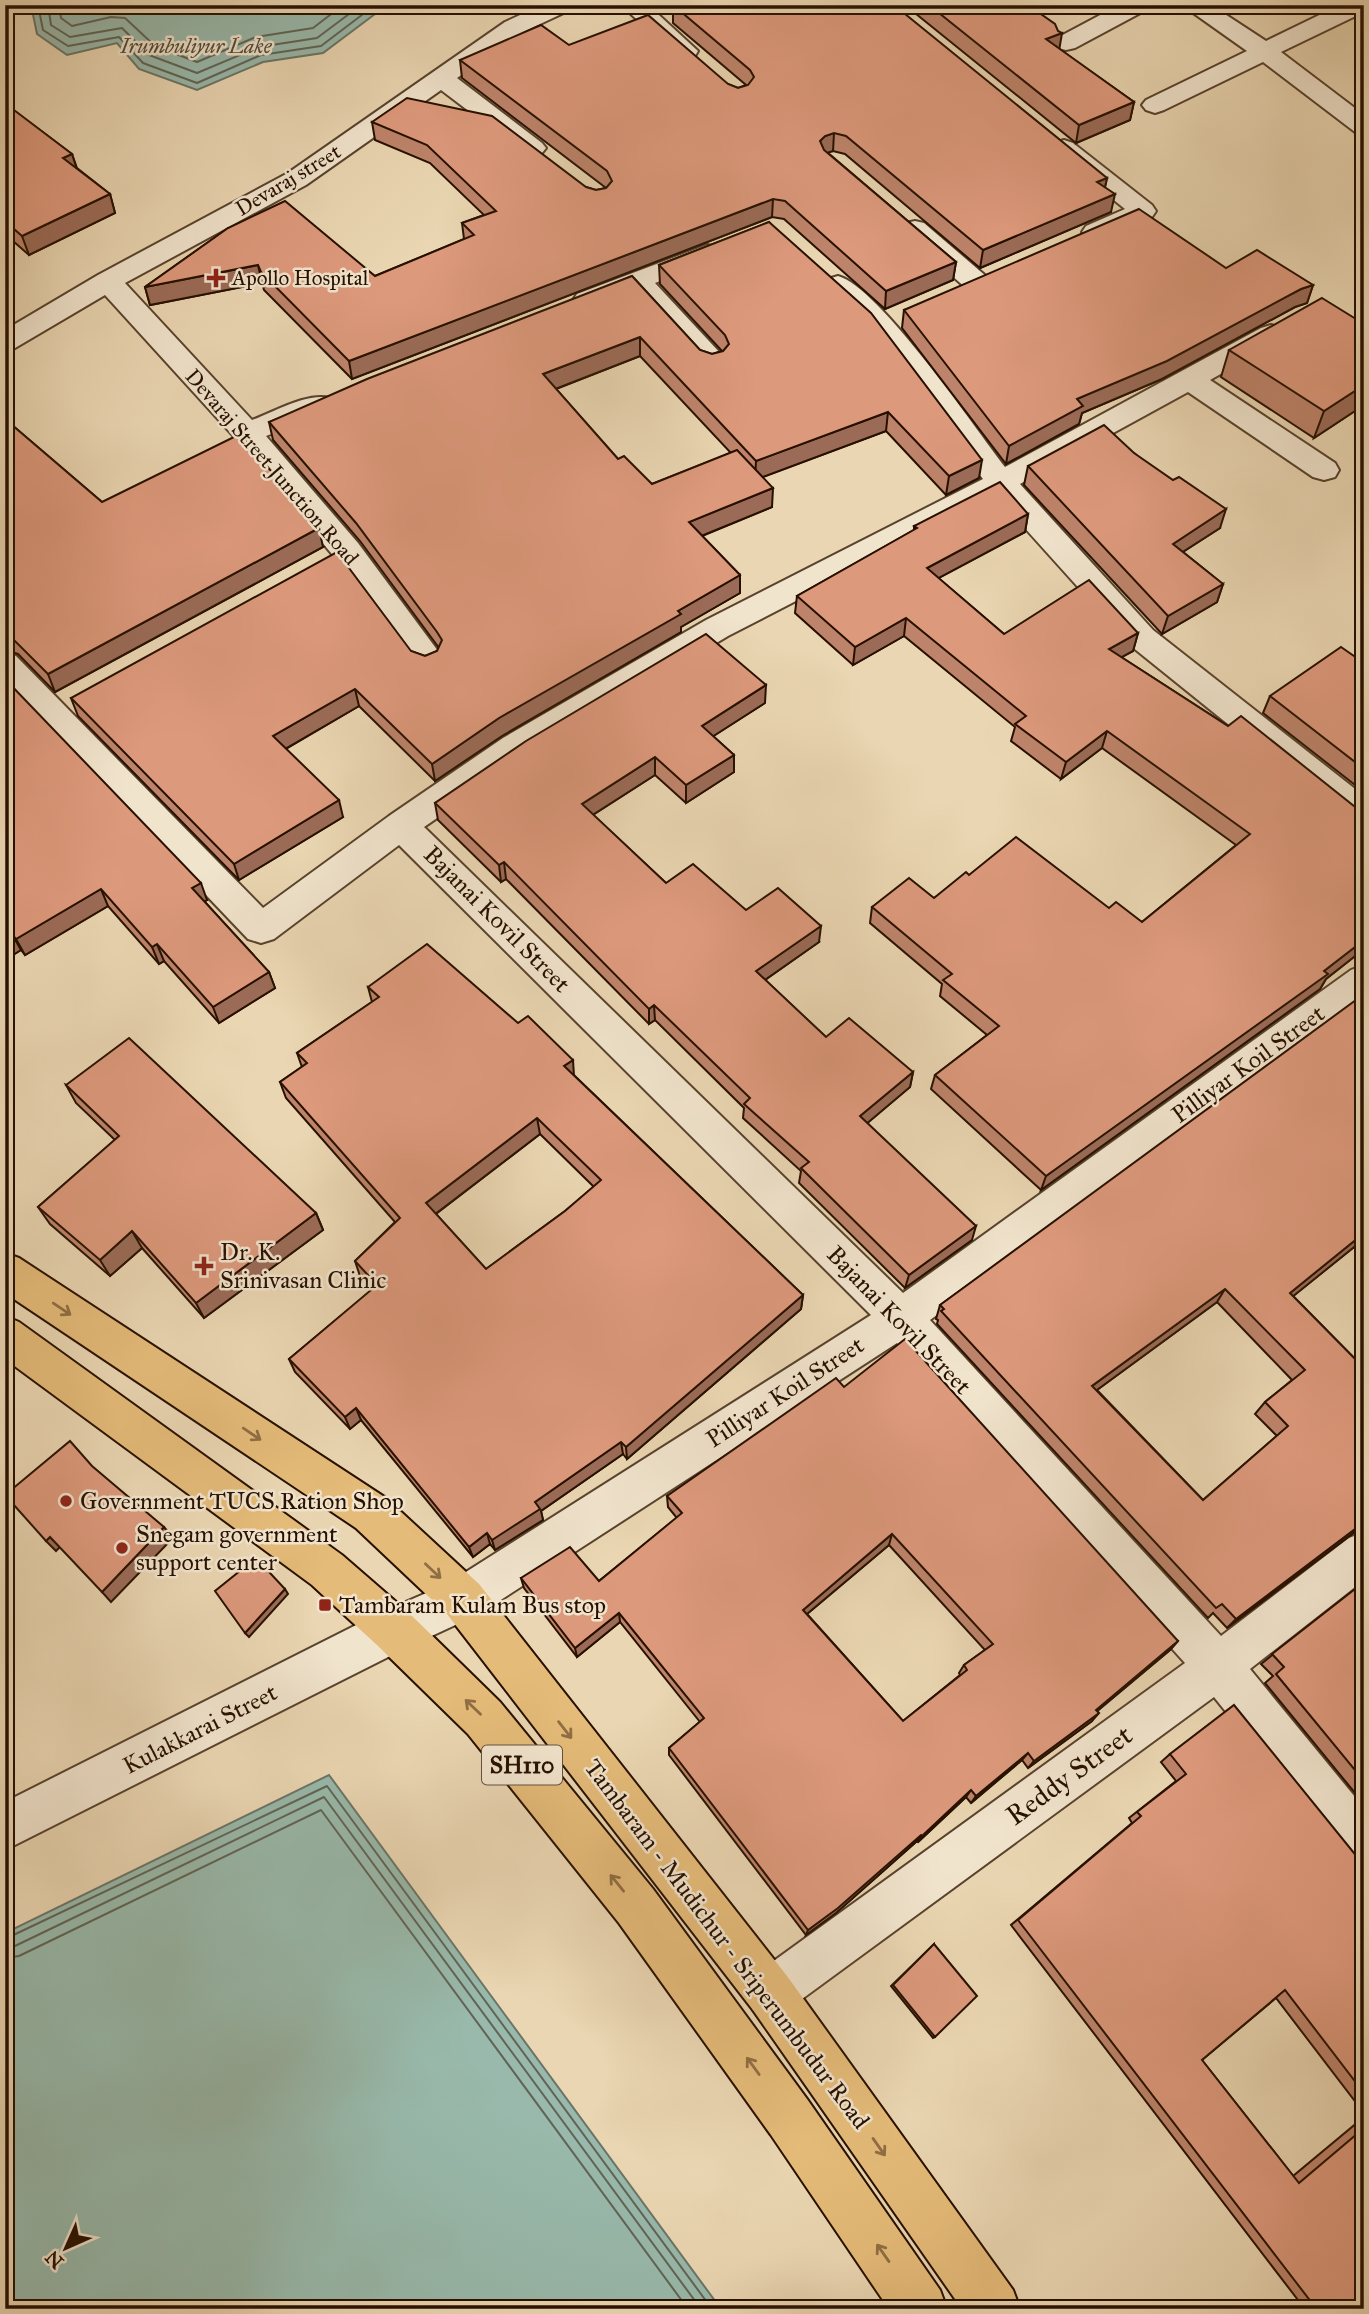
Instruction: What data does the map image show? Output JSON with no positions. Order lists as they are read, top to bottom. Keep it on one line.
{"streets":{"main road":["SH110","Tambaram - Mudichur - Sriperumbudur Road"],"street":["Devaraj street","Devaraj Street Junction Road","Bajanai Kovil Street","Pilliyar Koil Street","Kulakkarai Street","Reddy Street"]},"crossings":[["Devaraj street","Devaraj Street Junction Road"],["Bajanai Kovil Street","Pilliyar Koil Street"],["Bajanai Kovil Street","Reddy Street"],["Pilliyar Koil Street","Kulakkarai Street"],["Pilliyar Koil Street","Tambaram - Mudichur - Sriperumbudur Road"],["Kulakkarai Street","Tambaram - Mudichur - Sriperumbudur Road"],["Reddy Street","Tambaram - Mudichur - Sriperumbudur Road"]],"water":["Irumbuliyur Lake"],"places":{"health":["Apollo Hospital","Dr. K. Srinivasan Clinic"],"other":["Government TUCS Ration Shop","Snegam government support center"],"transit":["Tambaram Kulam Bus stop"]},"north":"bottom left"}
